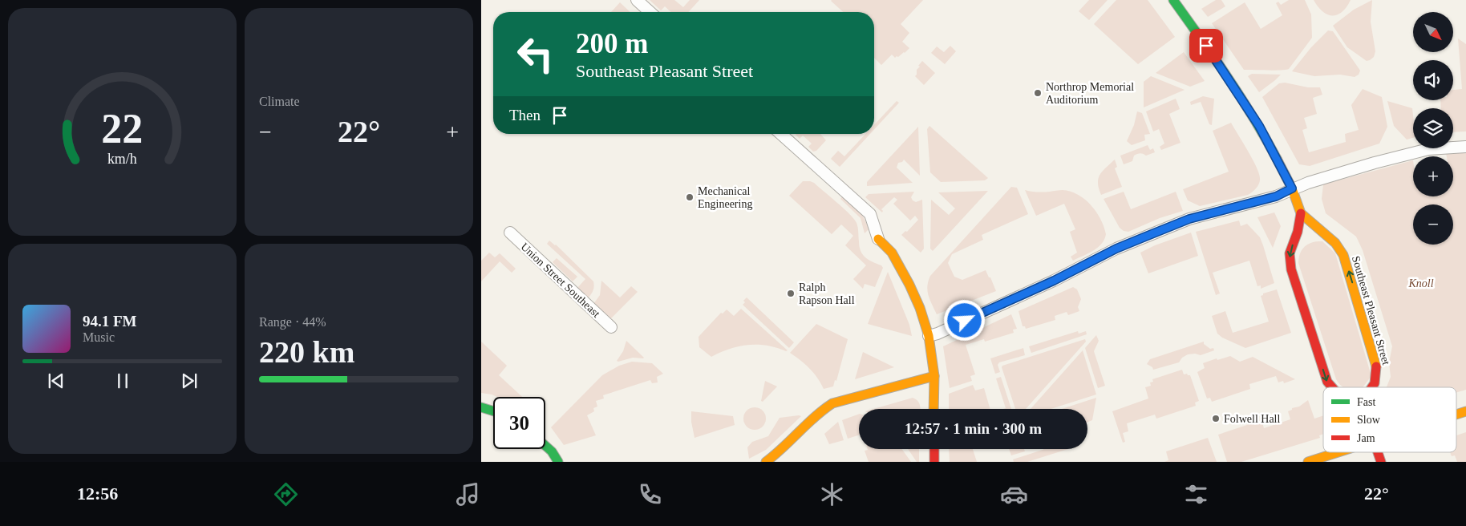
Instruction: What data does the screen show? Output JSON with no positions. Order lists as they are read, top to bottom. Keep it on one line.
{"streets":{"street":["Union Street Southeast","Southeast Pleasant Street"]},"parks":["Knoll"],"places":["Northrop Memorial Auditorium","Mechanical Engineering","Ralph Rapson Hall","Folwell Hall"],"legend":["Fast","Slow","Jam"],"north":"bottom right","page":{"tile":["Climate",["Range · 44%","220 km"]],"map_buttons":["+","−"],"turn":["200 m","Southeast Pleasant Street"],"then":"Then","heat":["−","22°","+"],"song":["94.1 FM","Music"],"limit":"30","trip":"12:57 · 1 min · 300 m","tabs":["12:56","22°"],"gauge":["22","km/h"]}}
